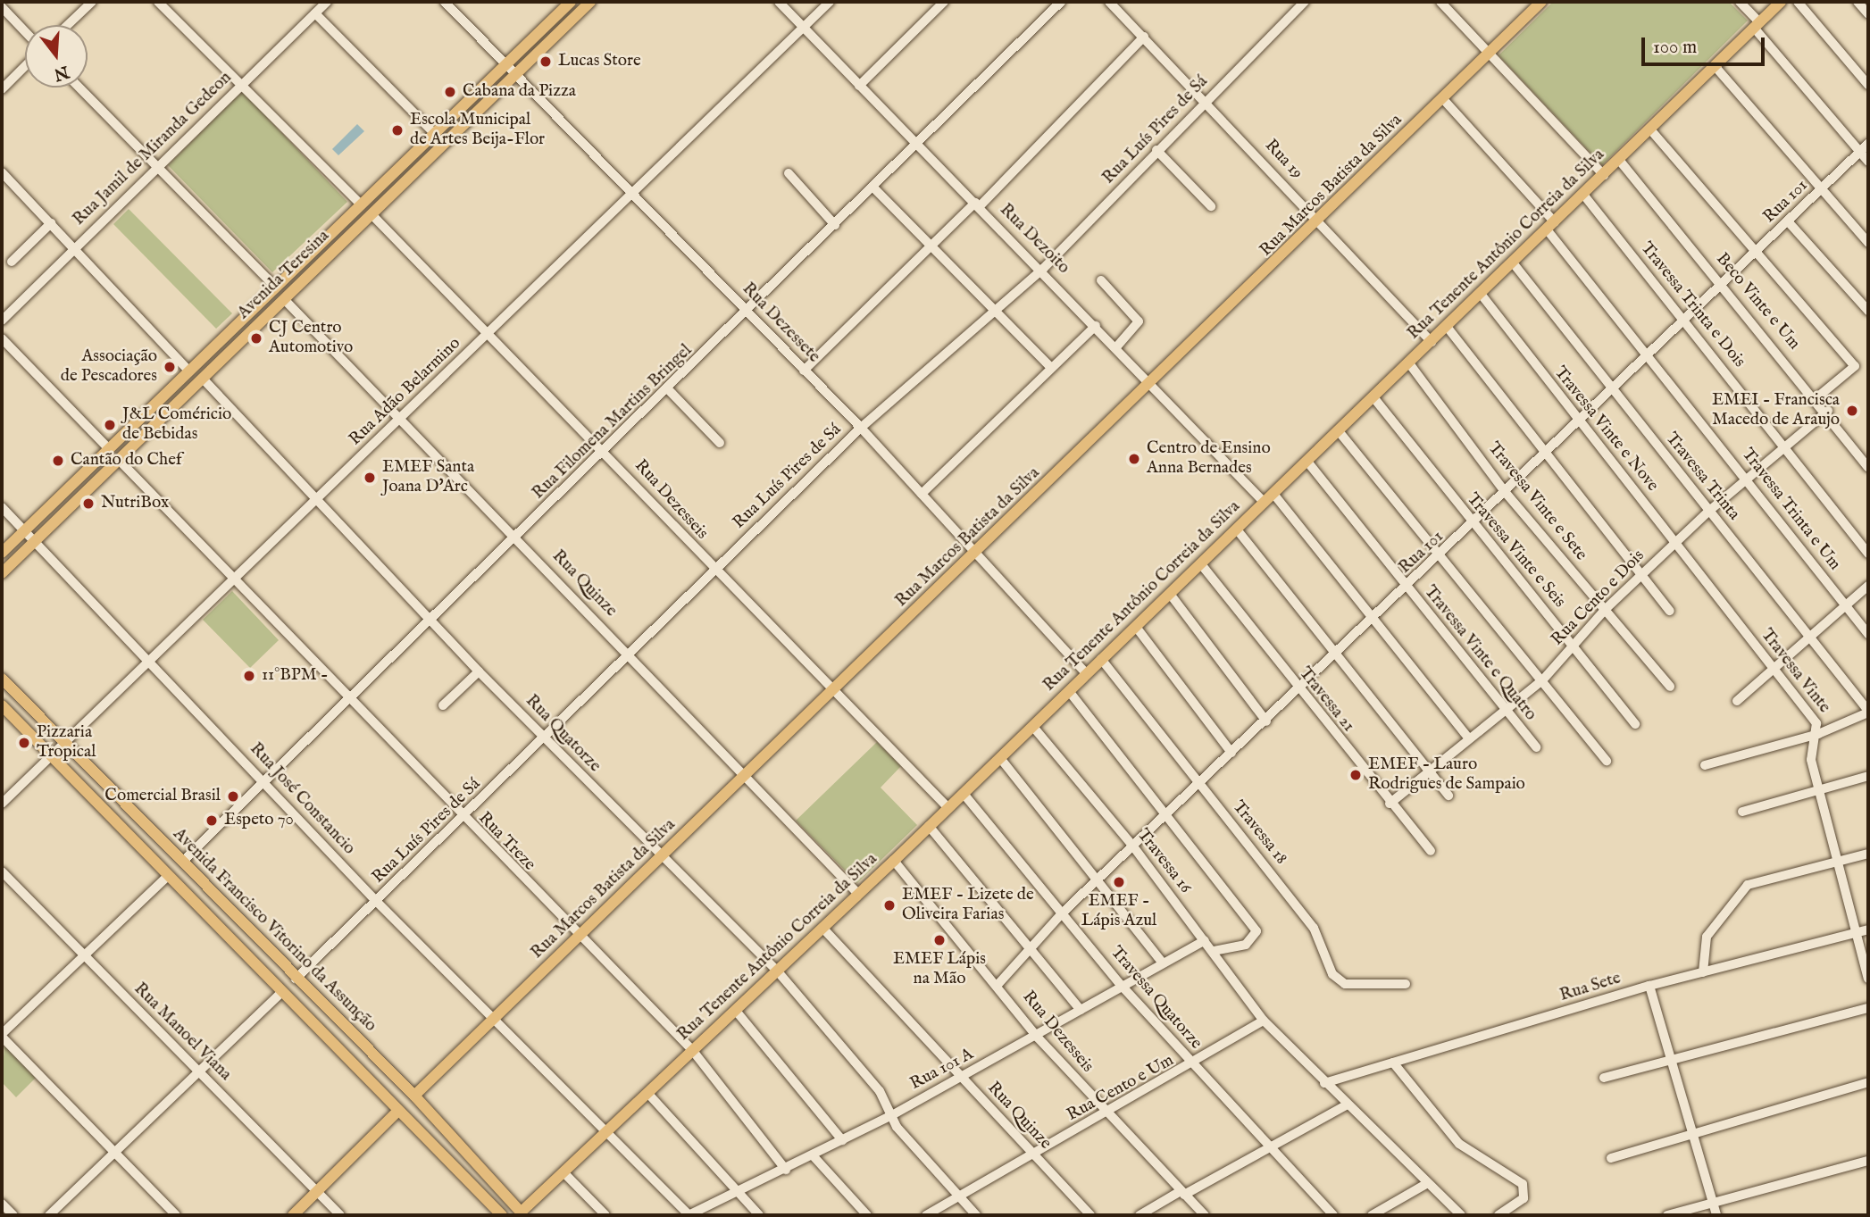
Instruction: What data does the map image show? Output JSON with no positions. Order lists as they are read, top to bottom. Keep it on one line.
{"streets":{"main road":["Rua Marcos Batista da Silva","Rua Tenente Antônio Correia da Silva","Avenida Teresina","Avenida Francisco Vitorino da Assunção"],"street":["Rua Luís Pires de Sá","Rua Jamil de Miranda Gedeon","Rua 19","Rua 101","Rua Dezoito","Beco Vinte e Um","Travessa Trinta e Dois","Rua Dezessete","Rua Adão Belarmino","Rua Filomena Martins Bringel","Travessa Vinte e Nove","Travessa Trinta","Rua Dezesseis","Travessa Vinte e Sete","Travessa Trinta e Um","Travessa Vinte e Seis","Rua Quinze","Rua Cento e Dois","Travessa Vinte e Quatro","Travessa Vinte","Travessa 21","Rua Quatorze","Rua José Constancio","Travessa 18","Rua Treze","Travessa 16","Rua Sete","Travessa Quatorze","Rua Manoel Viana","Rua 101 A","Rua Cento e Um"]},"crossings":[["Rua Luís Pires de Sá","Rua 19"],["Rua Luís Pires de Sá","Rua Dezoito"],["Rua Luís Pires de Sá","Rua Dezessete"],["Rua Luís Pires de Sá","Rua Dezesseis"],["Rua Luís Pires de Sá","Rua Quinze"],["Rua Luís Pires de Sá","Rua Quatorze"],["Rua Luís Pires de Sá","Rua José Constancio"],["Rua Luís Pires de Sá","Rua Treze"],["Rua Luís Pires de Sá","Avenida Francisco Vitorino da Assunção"],["Rua 19","Rua Marcos Batista da Silva"],["Rua 19","Rua Tenente Antônio Correia da Silva"],["Rua Marcos Batista da Silva","Rua Dezoito"],["Rua Marcos Batista da Silva","Rua Dezessete"],["Rua Marcos Batista da Silva","Rua Dezesseis"],["Rua Marcos Batista da Silva","Travessa Trinta e Um"],["Rua Marcos Batista da Silva","Rua Quinze"],["Rua Marcos Batista da Silva","Rua Quatorze"],["Rua Marcos Batista da Silva","Rua José Constancio"],["Rua Marcos Batista da Silva","Rua Treze"],["Rua Marcos Batista da Silva","Avenida Francisco Vitorino da Assunção"],["Rua 101","Rua Dezoito"],["Rua 101","Beco Vinte e Um"],["Rua 101","Travessa Trinta e Dois"],["Rua 101","Travessa Vinte e Nove"],["Rua 101","Travessa Trinta"],["Rua 101","Rua Dezesseis"],["Rua 101","Travessa Vinte e Sete"],["Rua 101","Travessa Trinta e Um"],["Rua 101","Travessa Vinte e Seis"],["Rua 101","Travessa Vinte e Quatro"],["Rua 101","Travessa 21"],["Rua 101","Travessa 18"],["Rua 101","Travessa 16"],["Rua 101","Travessa Quatorze"],["Rua Dezoito","Rua Tenente Antônio Correia da Silva"],["Rua Dezoito","Rua Adão Belarmino"],["Rua Dezoito","Rua Filomena Martins Bringel"],["Rua Dezoito","Rua Cento e Dois"],["Rua Tenente Antônio Correia da Silva","Beco Vinte e Um"],["Rua Tenente Antônio Correia da Silva","Travessa Trinta e Dois"],["Rua Tenente Antônio Correia da Silva","Rua Dezessete"],["Rua Tenente Antônio Correia da Silva","Travessa Vinte e Nove"],["Rua Tenente Antônio Correia da Silva","Travessa Trinta"],["Rua Tenente Antônio Correia da Silva","Rua Dezesseis"],["Rua Tenente Antônio Correia da Silva","Travessa Vinte e Sete"],["Rua Tenente Antônio Correia da Silva","Travessa Trinta e Um"],["Rua Tenente Antônio Correia da Silva","Travessa Vinte e Seis"],["Rua Tenente Antônio Correia da Silva","Rua Quinze"],["Rua Tenente Antônio Correia da Silva","Travessa Vinte e Quatro"],["Rua Tenente Antônio Correia da Silva","Travessa 21"],["Rua Tenente Antônio Correia da Silva","Rua Quatorze"],["Rua Tenente Antônio Correia da Silva","Rua José Constancio"],["Rua Tenente Antônio Correia da Silva","Travessa 18"],["Rua Tenente Antônio Correia da Silva","Rua Treze"],["Rua Tenente Antônio Correia da Silva","Travessa 16"],["Rua Tenente Antônio Correia da Silva","Avenida Francisco Vitorino da Assunção"],["Rua Tenente Antônio Correia da Silva","Travessa Quatorze"],["Avenida Teresina","Rua Dezessete"],["Avenida Teresina","Rua Dezesseis"],["Avenida Teresina","Rua Quinze"],["Avenida Teresina","Rua Quatorze"],["Avenida Teresina","Rua José Constancio"],["Avenida Teresina","Rua Treze"],["Beco Vinte e Um","Rua Cento e Dois"],["Travessa Trinta e Dois","Rua Cento e Dois"],["Rua Dezessete","Rua Adão Belarmino"],["Rua Dezessete","Rua Filomena Martins Bringel"],["Rua Adão Belarmino","Rua Dezesseis"],["Rua Adão Belarmino","Rua Quinze"],["Rua Adão Belarmino","Rua Quatorze"],["Rua Adão Belarmino","Rua José Constancio"],["Rua Adão Belarmino","Rua Treze"],["Rua Adão Belarmino","Avenida Francisco Vitorino da Assunção"],["Rua Filomena Martins Bringel","Rua Dezesseis"],["Rua Filomena Martins Bringel","Rua Quinze"],["Rua Filomena Martins Bringel","Rua Quatorze"],["Rua Filomena Martins Bringel","Rua José Constancio"],["Rua Filomena Martins Bringel","Rua Treze"],["Rua Filomena Martins Bringel","Avenida Francisco Vitorino da Assunção"],["Travessa Vinte e Nove","Rua Cento e Dois"],["Travessa Vinte e Nove","Travessa Vinte"],["Travessa Trinta","Rua Cento e Dois"],["Rua Dezesseis","Rua 101 A"],["Rua Dezesseis","Rua Cento e Um"],["Travessa Vinte e Sete","Rua Cento e Dois"],["Travessa Trinta e Um","Rua Cento e Dois"],["Travessa Vinte e Seis","Rua Cento e Dois"],["Rua Quinze","Rua 101 A"],["Rua Quinze","Rua Cento e Um"],["Rua Cento e Dois","Travessa Vinte e Quatro"],["Rua Cento e Dois","Travessa 21"],["Travessa Vinte","Rua Sete"],["Rua Quatorze","Rua 101 A"],["Rua Quatorze","Rua Cento e Um"],["Rua José Constancio","Rua 101 A"],["Rua Treze","Rua 101 A"],["Travessa 16","Rua 101 A"],["Travessa 16","Rua Cento e Um"],["Travessa Quatorze","Rua 101 A"],["Travessa Quatorze","Rua Cento e Um"]],"places":["Lucas Store","Cabana da Pizza","Escola Municipal de Artes Beija-Flor","CJ Centro Automotivo","Associação de Pescadores","EMEI - Francisca Macedo de Araujo","J&L Coméricio de Bebidas","Centro de Ensino Anna Bernades","Cantão do Chef","EMEF Santa Joana D'Arc","NutriBox","11°BPM -","Pizzaria Tropical","EMEF - Lauro Rodrigues de Sampaio","Comercial Brasil","Espeto 70","EMEF - Lápis Azul","EMEF - Lizete de Oliveira Farias","EMEF Lápis na Mão"],"scale_bar":"100 m","north":"bottom"}
